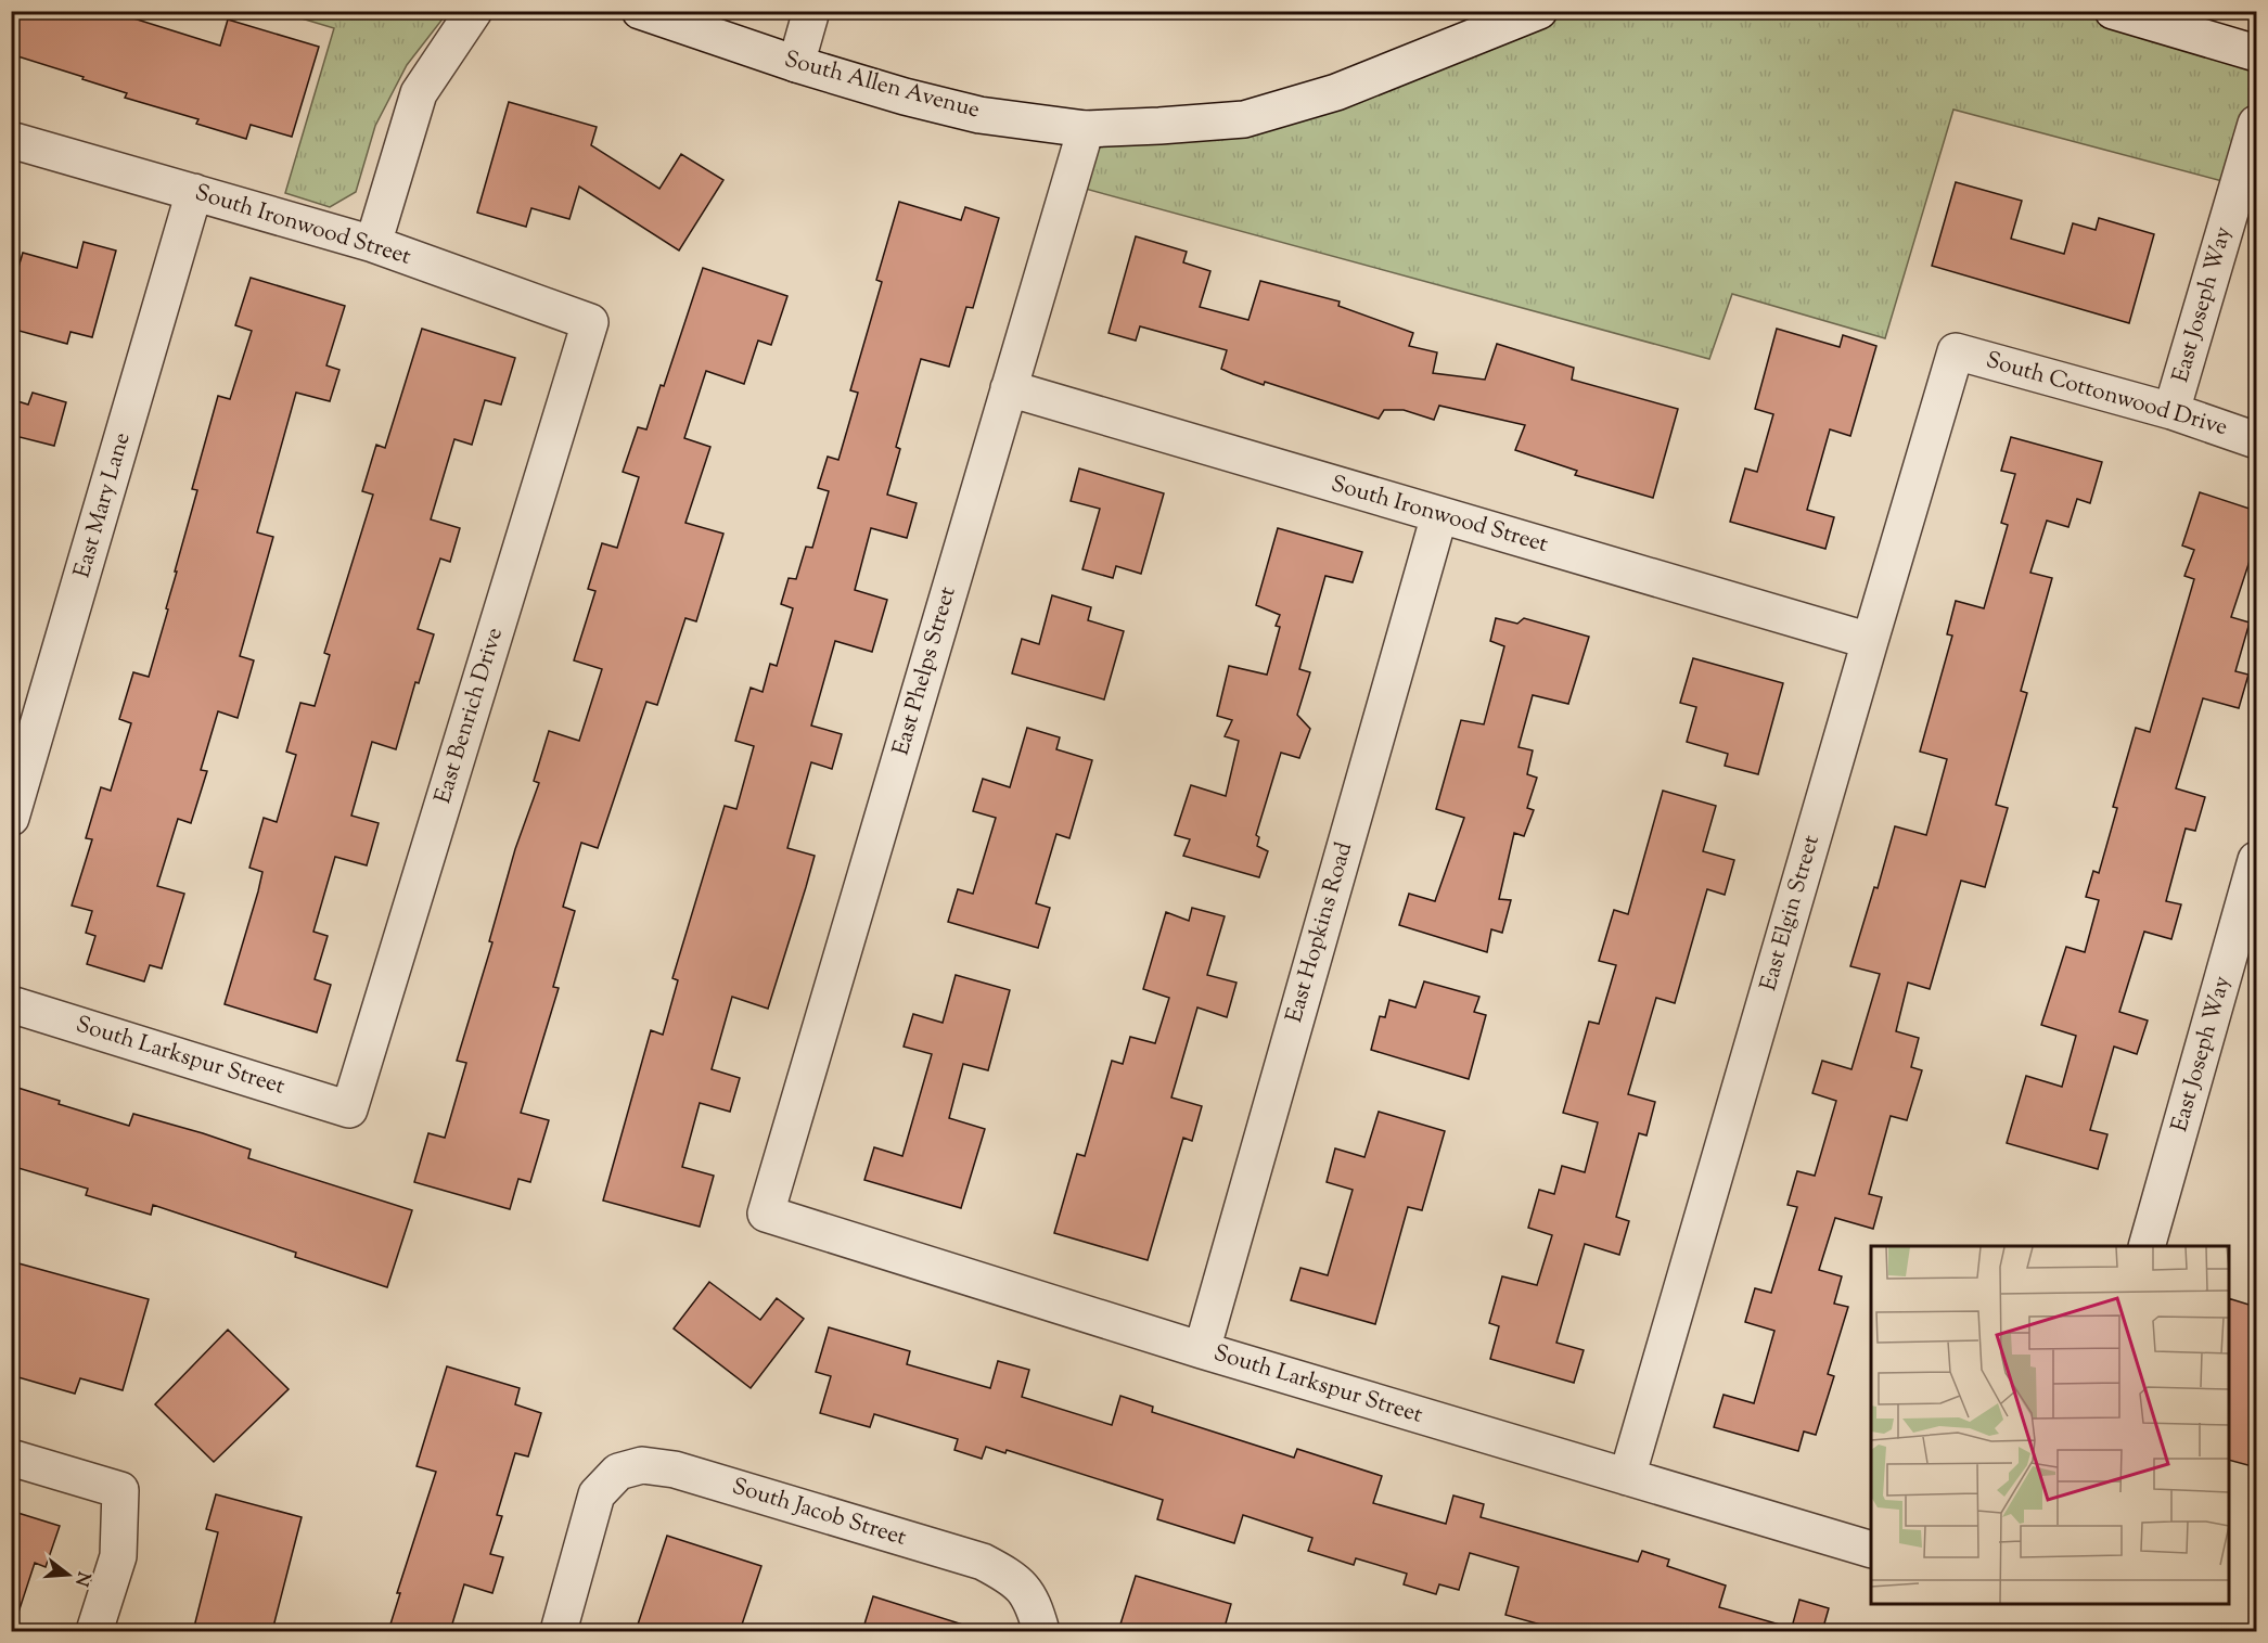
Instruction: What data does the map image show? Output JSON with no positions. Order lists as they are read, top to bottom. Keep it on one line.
{"streets":{"street":["South Allen Avenue","South Ironwood Street","East Joseph Way","South Cottonwood Drive","East Mary Lane","East Phelps Street","East Benrich Drive","East Elgin Street","East Hopkins Road","South Larkspur Street","South Jacob Street"]},"crossings":[["South Allen Avenue","East Phelps Street"],["South Ironwood Street","East Mary Lane"],["South Ironwood Street","East Phelps Street"],["South Ironwood Street","East Benrich Drive"],["South Ironwood Street","East Elgin Street"],["South Ironwood Street","East Hopkins Road"],["East Joseph Way","South Cottonwood Drive"],["South Cottonwood Drive","East Elgin Street"],["East Phelps Street","South Larkspur Street"],["East Benrich Drive","South Larkspur Street"],["East Elgin Street","South Larkspur Street"],["East Hopkins Road","South Larkspur Street"]],"north":"right"}
